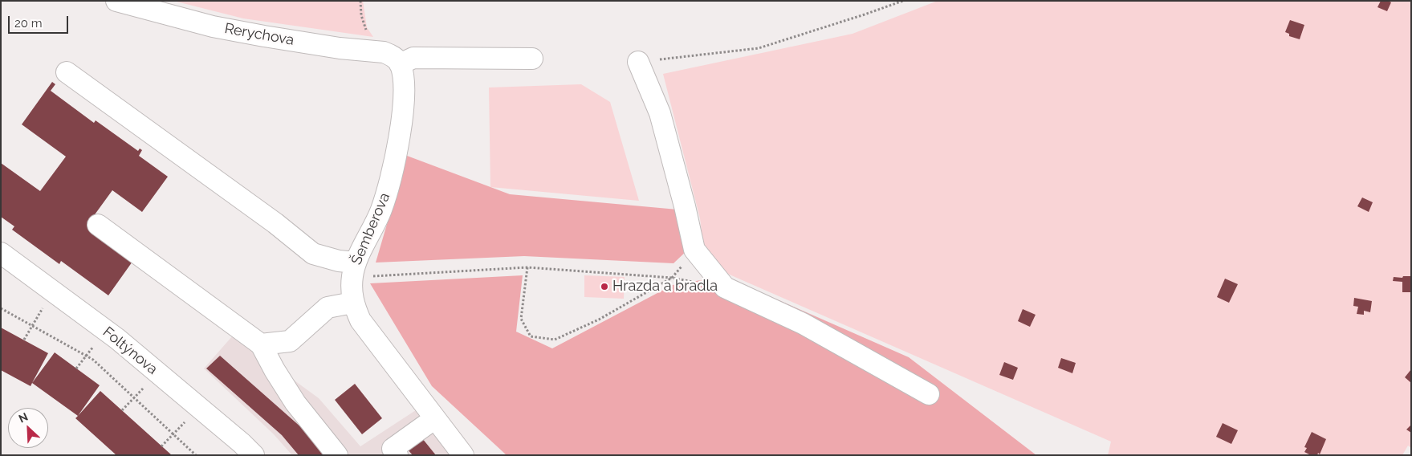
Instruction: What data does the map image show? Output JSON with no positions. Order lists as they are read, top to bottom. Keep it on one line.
{"streets":{"street":["Rerychova","Šemberova","Foltýnova"]},"crossings":[["Rerychova","Šemberova"]],"places":["Hrazda a bradla"],"scale_bar":"20 m","north":"top left"}
